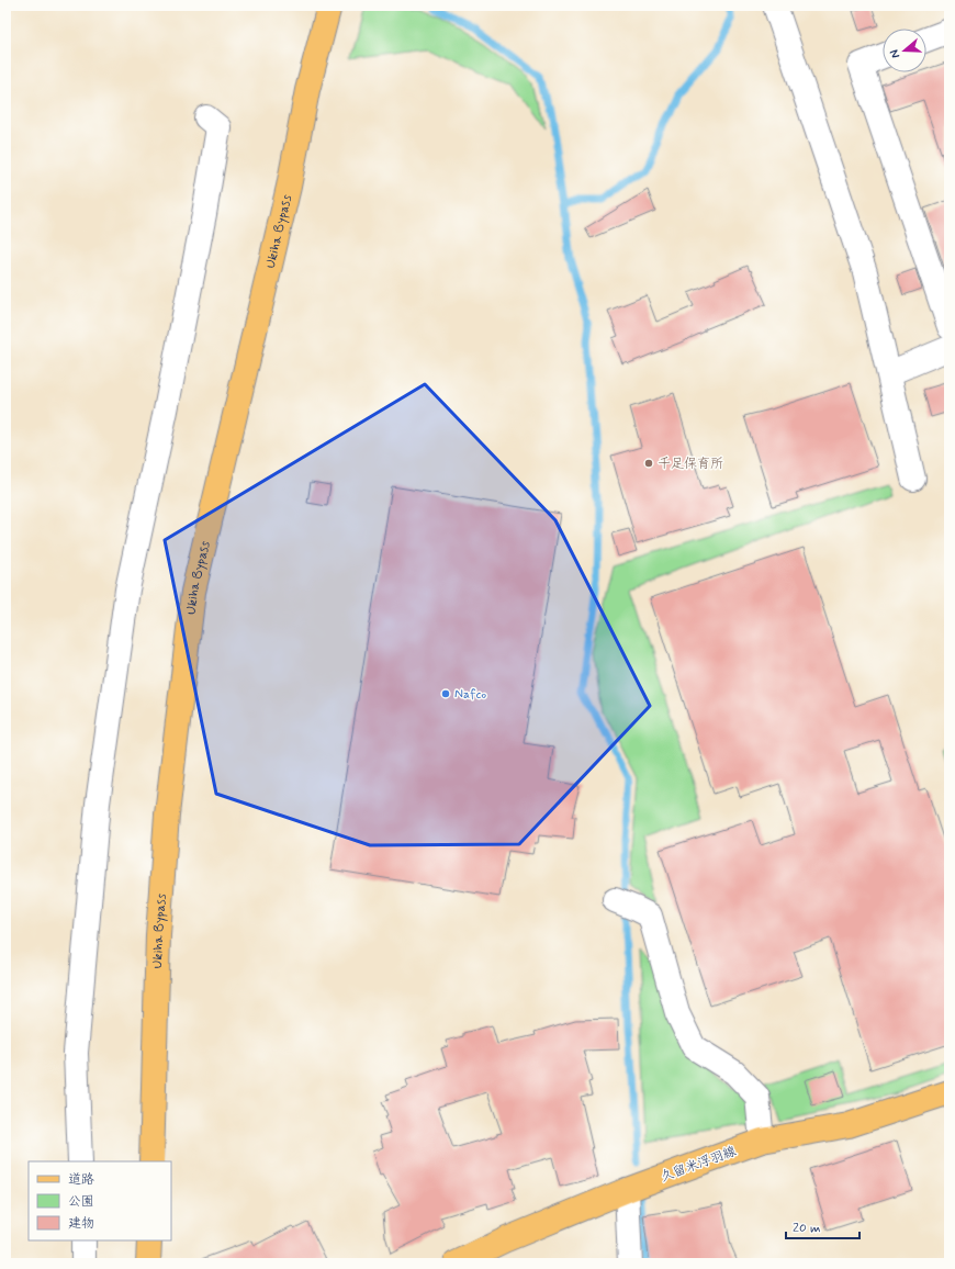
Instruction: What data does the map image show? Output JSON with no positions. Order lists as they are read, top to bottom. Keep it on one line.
{"streets":{"main road":["Ukiha Bypass","久留米浮羽線"]},"places":["千足保育所","Nafco"],"legend":["道路","公園","建物"],"scale_bar":"20 m","north":"left"}
